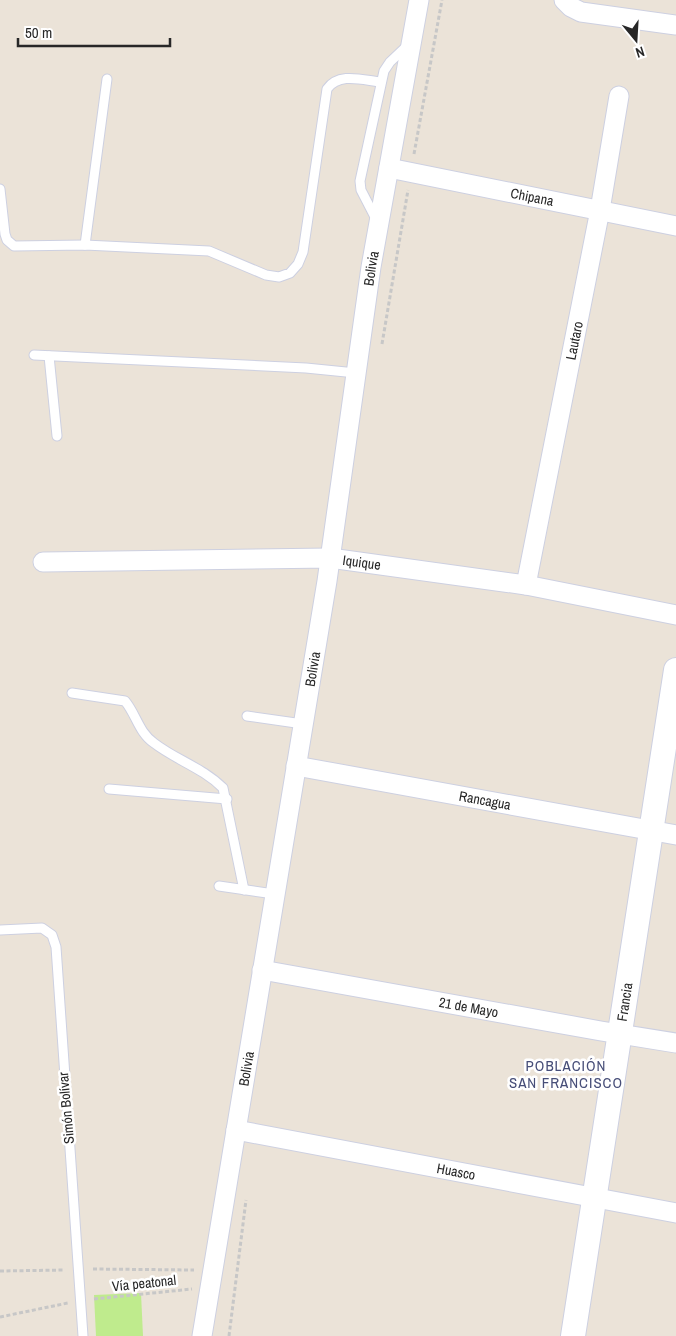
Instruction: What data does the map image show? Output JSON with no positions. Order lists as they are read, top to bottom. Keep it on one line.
{"streets":{"street":["Chipana","Bolivia","Lautaro","Iquique","Rancagua","Francia","21 de Mayo","Huasco"],"lane":["Simón Bolívar"],"path":["Vía peatonal"]},"crossings":[["Chipana","Bolivia"],["Chipana","Lautaro"],["Bolivia","Iquique"],["Bolivia","Rancagua"],["Bolivia","21 de Mayo"],["Bolivia","Huasco"],["Bolivia","Vía peatonal"],["Lautaro","Iquique"],["Rancagua","Francia"],["Francia","21 de Mayo"],["Francia","Huasco"],["Simón Bolívar","Vía peatonal"]],"districts":["POBLACIÓN SAN FRANCISCO"],"scale_bar":"50 m","north":"bottom"}
